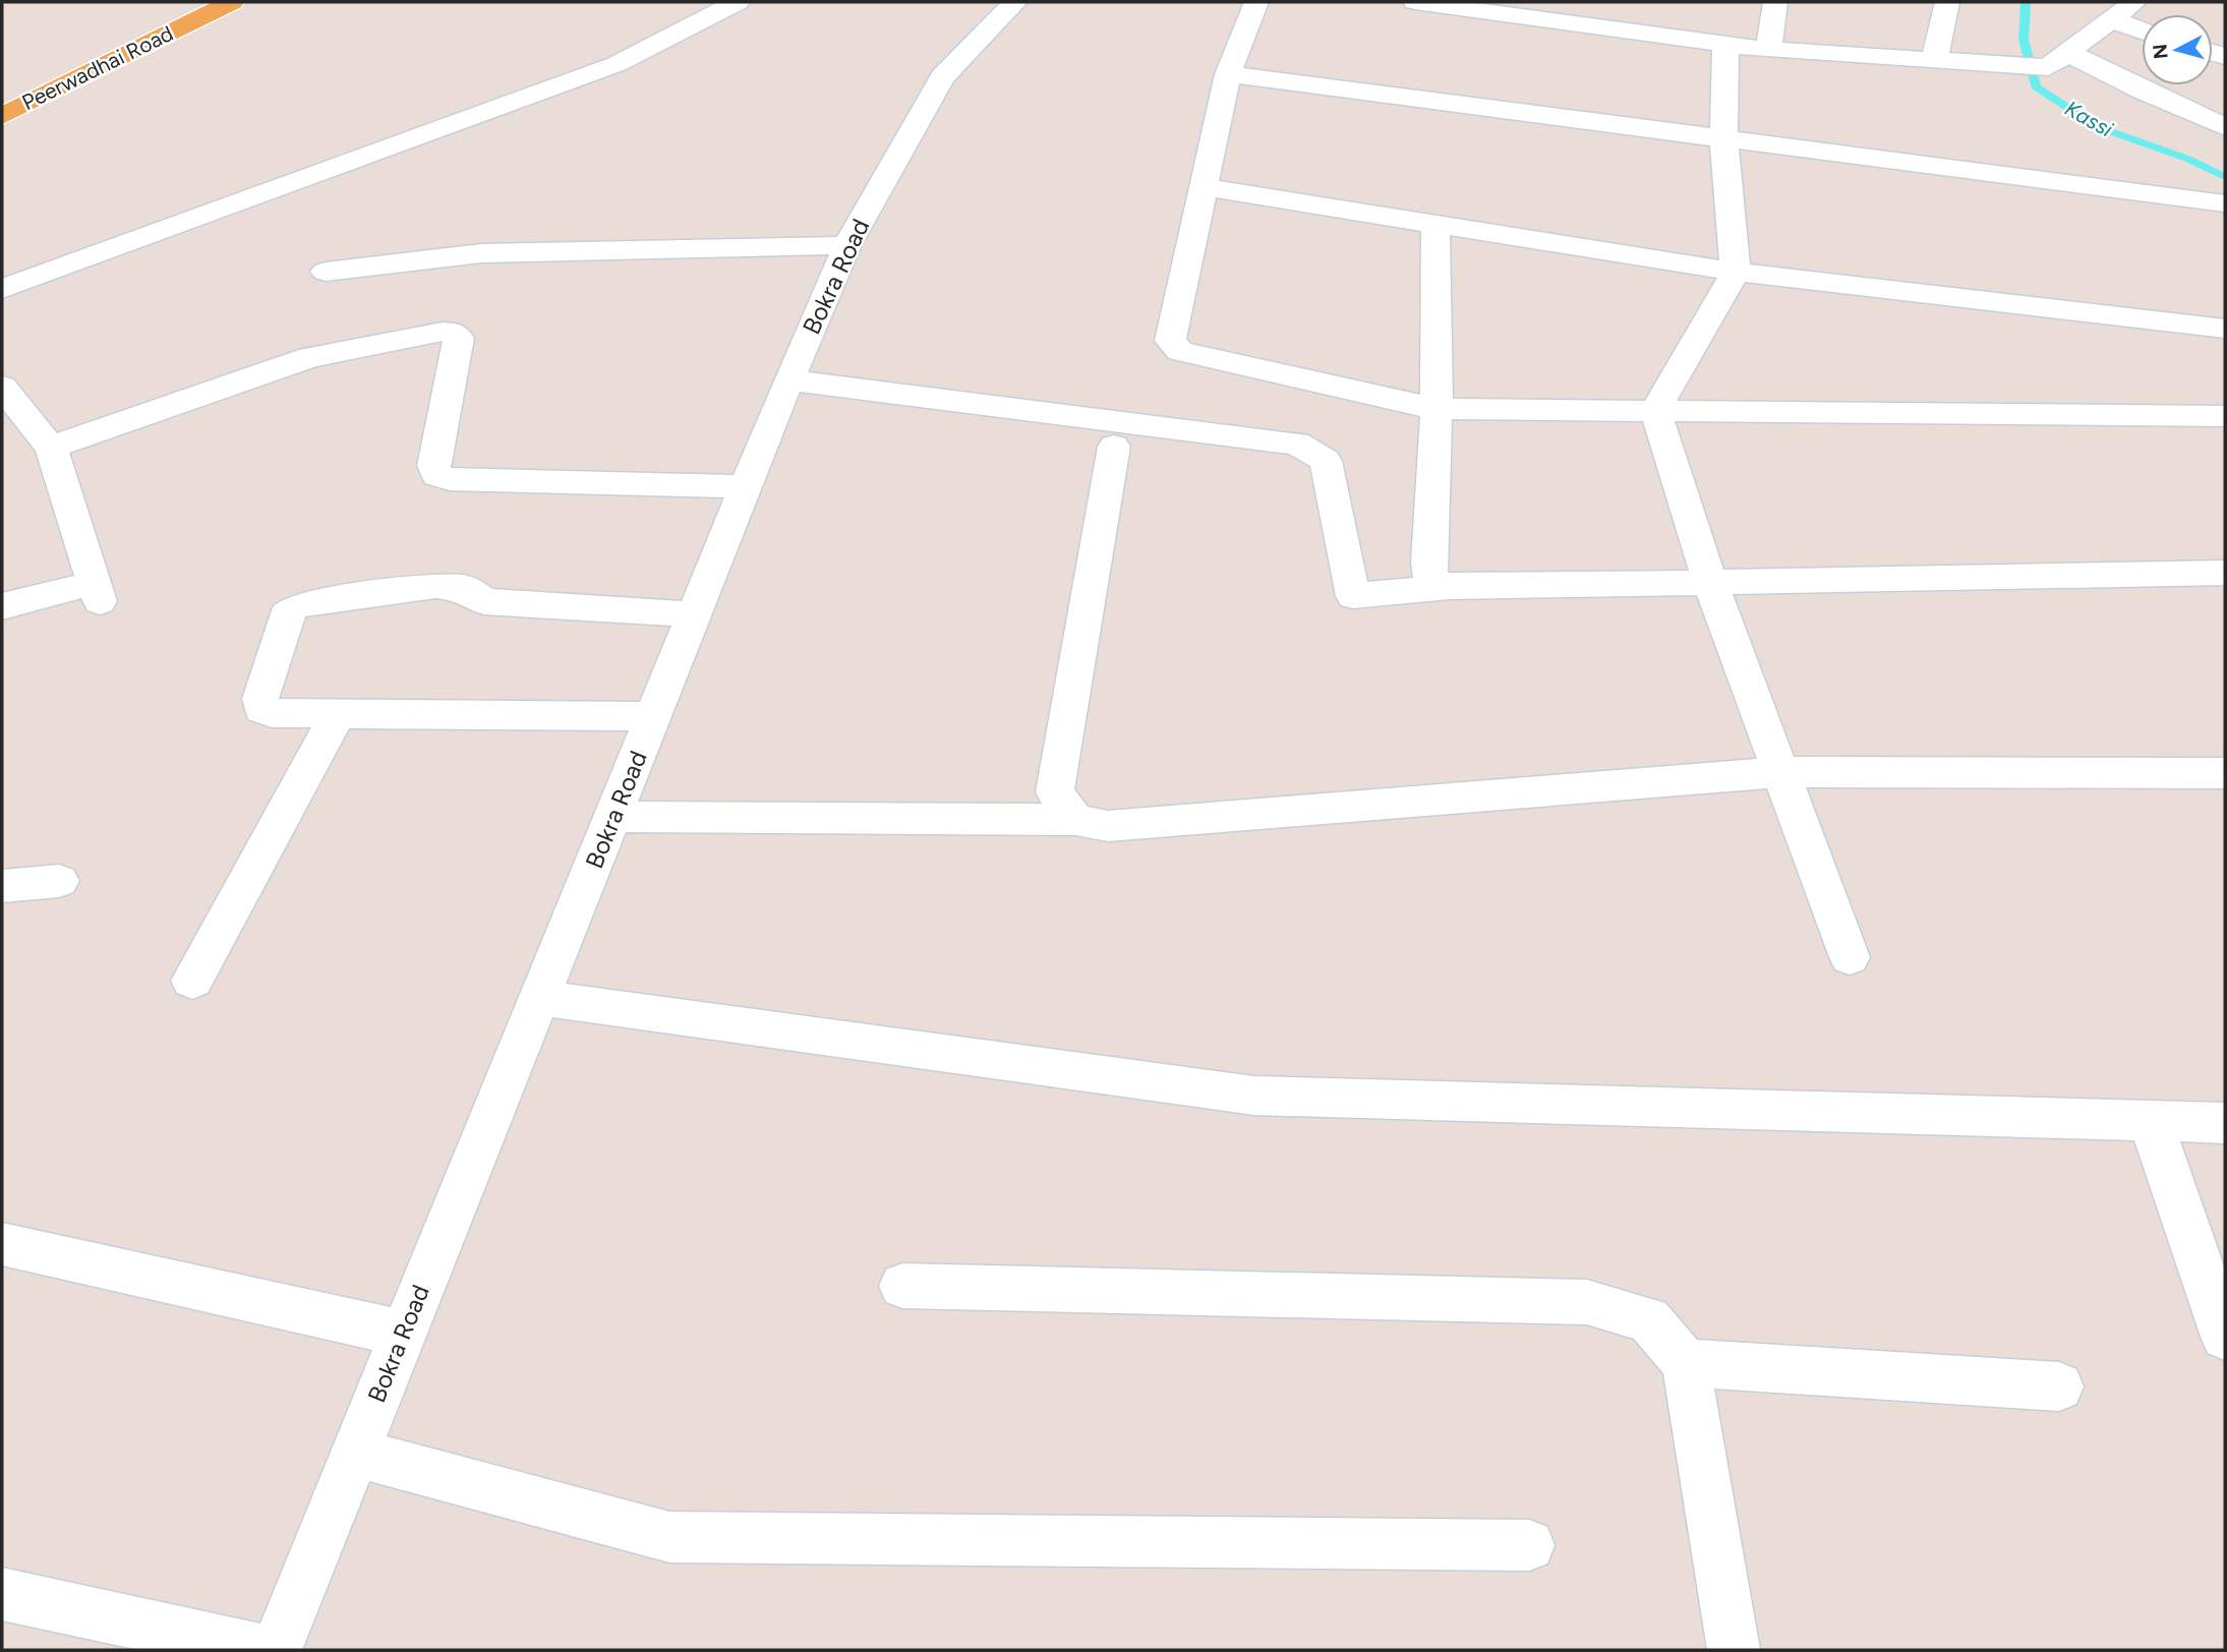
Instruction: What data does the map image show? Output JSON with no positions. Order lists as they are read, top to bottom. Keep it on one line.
{"streets":{"main road":["Peerwadhai Road"],"street":["Bokra Road"]},"water":["Kassi"],"north":"left"}
